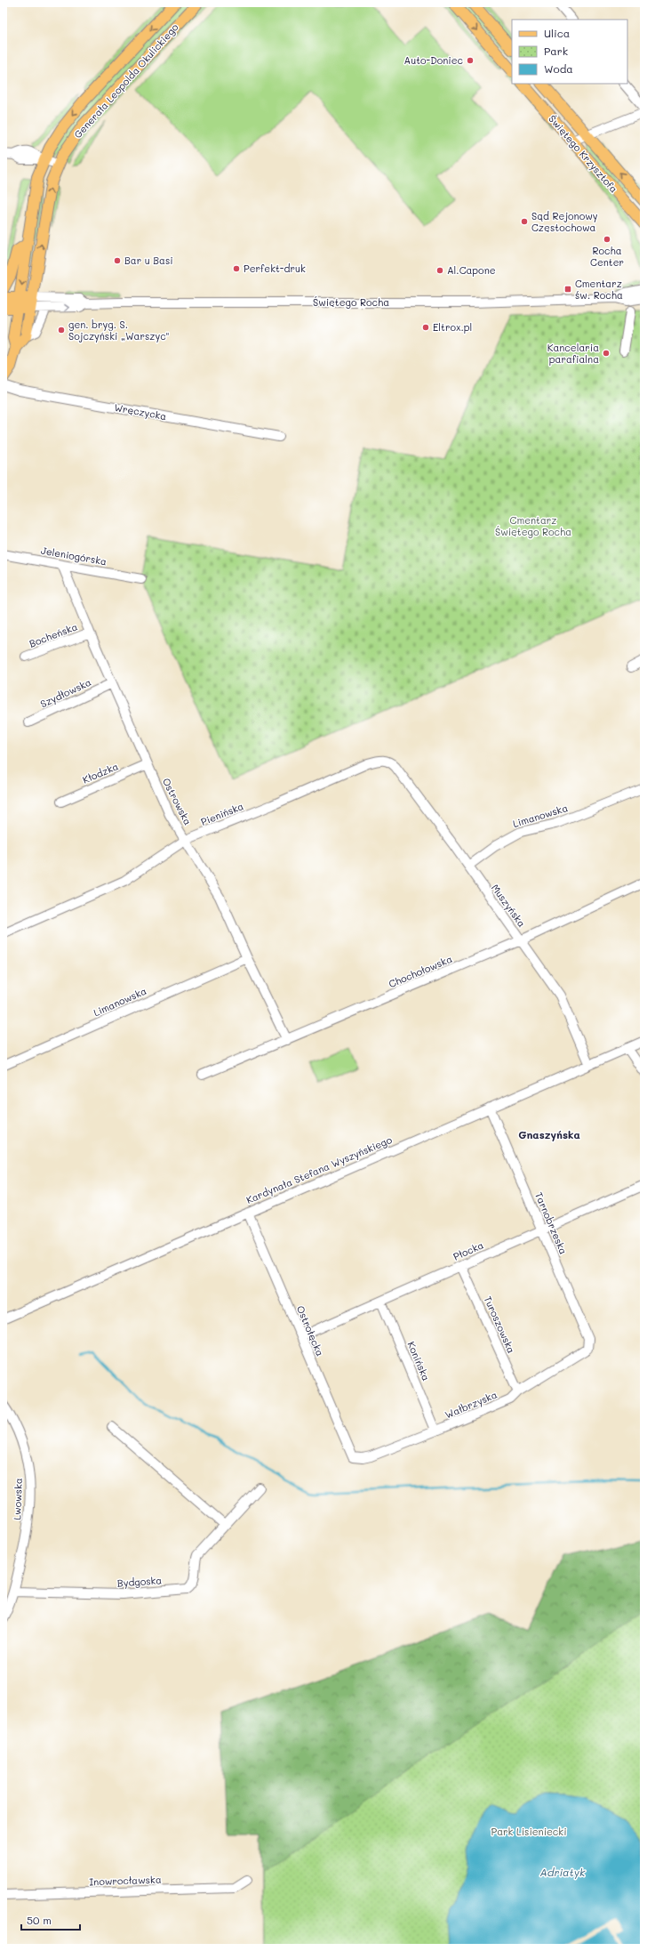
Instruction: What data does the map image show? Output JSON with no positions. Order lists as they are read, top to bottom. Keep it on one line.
{"streets":{"main road":["Generała Leopolda Okulickiego","Świętego Krzysztofa","Świętego Rocha"],"street":["Wręczycka","Jeleniogórska","Bocheńska","Szydłowska","Kłodzka","Ostrowska","Pienińska","Limanowska","Muszyńska","Chochołowska","Kardynała Stefana Wyszyńskiego","Tarnobrzeska","Płocka","Turoszowska","Ostrołęcka","Konińska","Wałbrzyska","Lwowska","Bydgoska","Inowrocławska"]},"crossings":[["Generała Leopolda Okulickiego","Świętego Rocha"],["Jeleniogórska","Ostrowska"],["Bocheńska","Ostrowska"],["Szydłowska","Ostrowska"],["Kłodzka","Ostrowska"],["Ostrowska","Pienińska"],["Ostrowska","Limanowska"],["Ostrowska","Chochołowska"],["Pienińska","Muszyńska"],["Limanowska","Muszyńska"],["Muszyńska","Chochołowska"],["Muszyńska","Kardynała Stefana Wyszyńskiego"],["Kardynała Stefana Wyszyńskiego","Tarnobrzeska"],["Kardynała Stefana Wyszyńskiego","Ostrołęcka"],["Tarnobrzeska","Płocka"],["Tarnobrzeska","Wałbrzyska"],["Płocka","Turoszowska"],["Płocka","Ostrołęcka"],["Płocka","Konińska"],["Turoszowska","Wałbrzyska"],["Ostrołęcka","Wałbrzyska"],["Konińska","Wałbrzyska"],["Lwowska","Bydgoska"]],"districts":["Gnaszyńska"],"water":["Adriatyk"],"parks":["Cmentarz Świętego Rocha","Park Lisieniecki"],"places":{"other":["Auto-Doniec","Sąd Rejonowy Częstochowa","Rocha Center","Bar u Basi","Perfekt-druk","Al.Capone","Eltrox.pl","gen. bryg. S. Sojczyński „Warszyc\"","Kancelaria parafialna"],"transit":["Cmentarz św. Rocha"]},"legend":["Ulica","Park","Woda"],"scale_bar":"50 m"}
